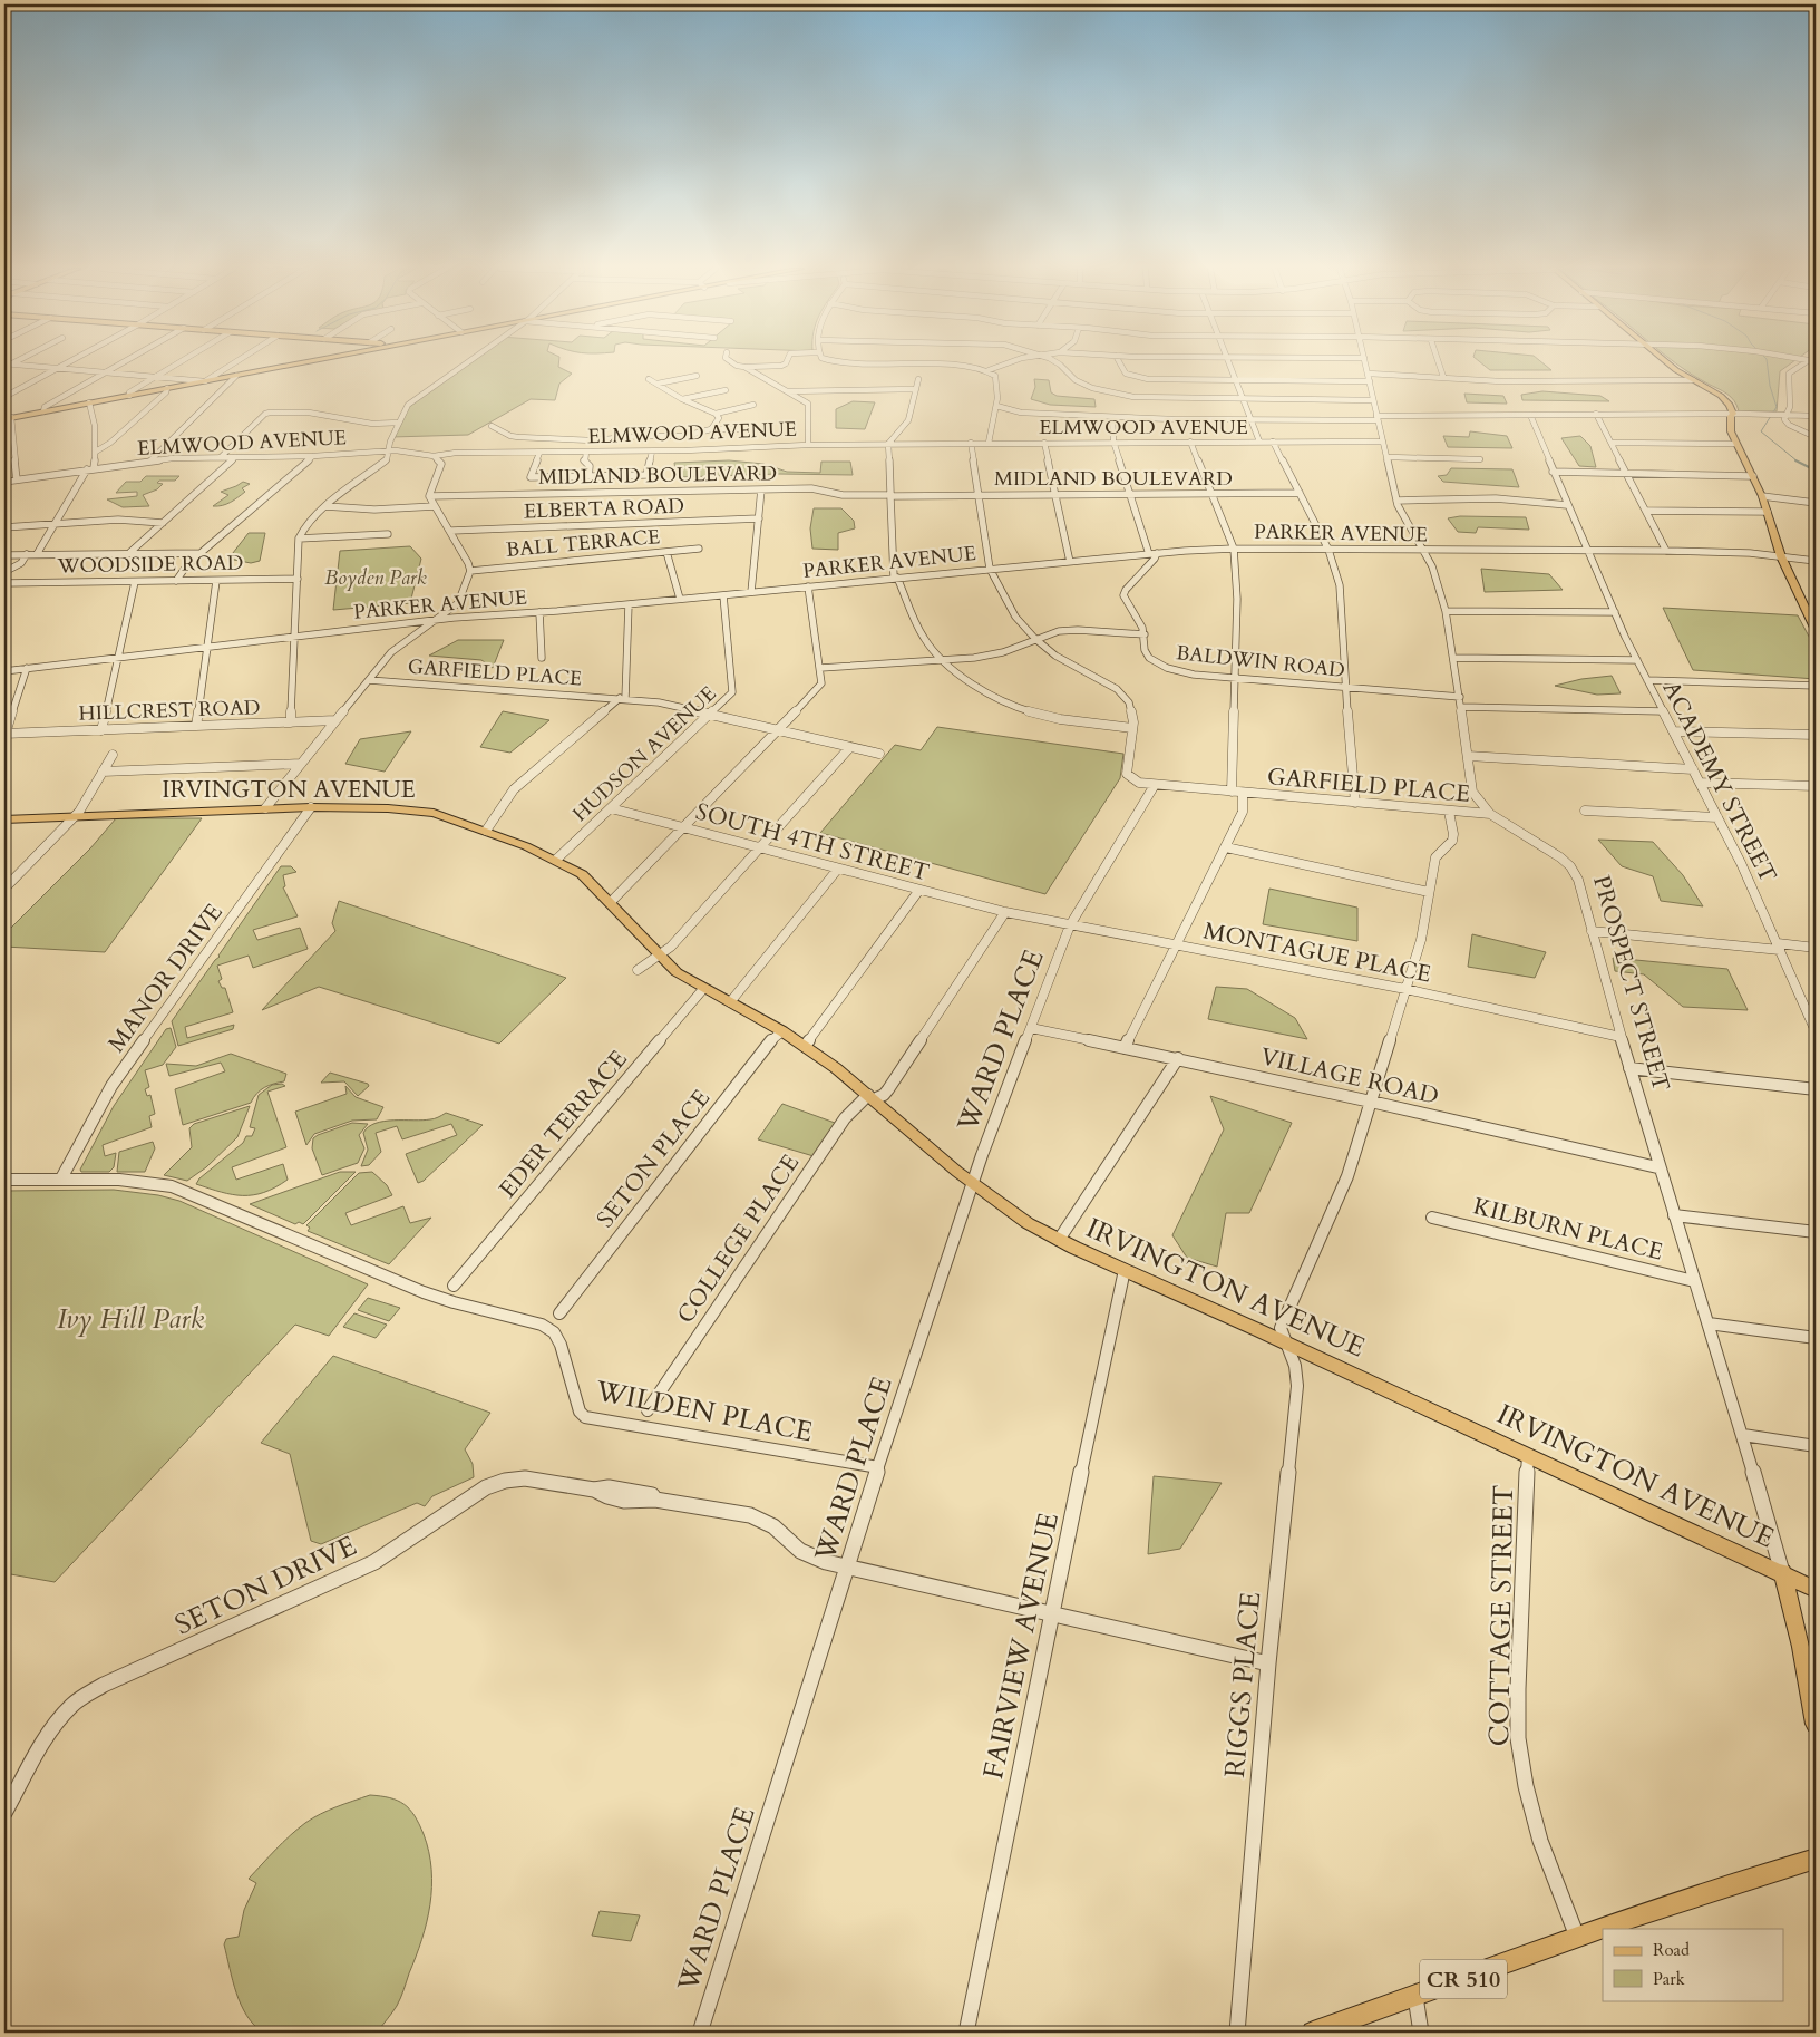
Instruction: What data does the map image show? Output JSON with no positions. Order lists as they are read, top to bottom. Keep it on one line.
{"streets":{"main road":["IRVINGTON AVENUE","PROSPECT STREET","CR 510"],"street":["ELMWOOD AVENUE","MIDLAND BOULEVARD","ELBERTA ROAD","PARKER AVENUE","BALL TERRACE","WOODSIDE ROAD","BALDWIN ROAD","GARFIELD PLACE","HILLCREST ROAD","HUDSON AVENUE","ACADEMY STREET","SOUTH 4TH STREET","MONTAGUE PLACE","MANOR DRIVE","WARD PLACE","VILLAGE ROAD","EDER TERRACE","SETON PLACE","KILBURN PLACE","COLLEGE PLACE","WILDEN PLACE","SETON DRIVE","COTTAGE STREET","FAIRVIEW AVENUE","RIGGS PLACE"]},"crossings":[["ELMWOOD AVENUE","PROSPECT STREET"],["PARKER AVENUE","BALDWIN ROAD"],["PARKER AVENUE","HUDSON AVENUE"],["PARKER AVENUE","ACADEMY STREET"],["PARKER AVENUE","PROSPECT STREET"],["BALDWIN ROAD","ACADEMY STREET"],["BALDWIN ROAD","PROSPECT STREET"],["GARFIELD PLACE","HUDSON AVENUE"],["GARFIELD PLACE","PROSPECT STREET"],["GARFIELD PLACE","WARD PLACE"],["HUDSON AVENUE","IRVINGTON AVENUE"],["HUDSON AVENUE","SOUTH 4TH STREET"],["IRVINGTON AVENUE","MANOR DRIVE"],["IRVINGTON AVENUE","PROSPECT STREET"],["IRVINGTON AVENUE","WARD PLACE"],["IRVINGTON AVENUE","EDER TERRACE"],["IRVINGTON AVENUE","SETON PLACE"],["IRVINGTON AVENUE","COLLEGE PLACE"],["IRVINGTON AVENUE","COTTAGE STREET"],["IRVINGTON AVENUE","FAIRVIEW AVENUE"],["IRVINGTON AVENUE","RIGGS PLACE"],["SOUTH 4TH STREET","MONTAGUE PLACE"],["SOUTH 4TH STREET","COLLEGE PLACE"],["MONTAGUE PLACE","PROSPECT STREET"],["MONTAGUE PLACE","WARD PLACE"],["MONTAGUE PLACE","COLLEGE PLACE"],["MANOR DRIVE","WILDEN PLACE"],["PROSPECT STREET","VILLAGE ROAD"],["PROSPECT STREET","KILBURN PLACE"],["WARD PLACE","VILLAGE ROAD"],["WARD PLACE","WILDEN PLACE"],["WARD PLACE","SETON DRIVE"],["COTTAGE STREET","CR 510"]],"parks":["Boyden Park","Ivy Hill Park"],"legend":["Road","Park"]}
